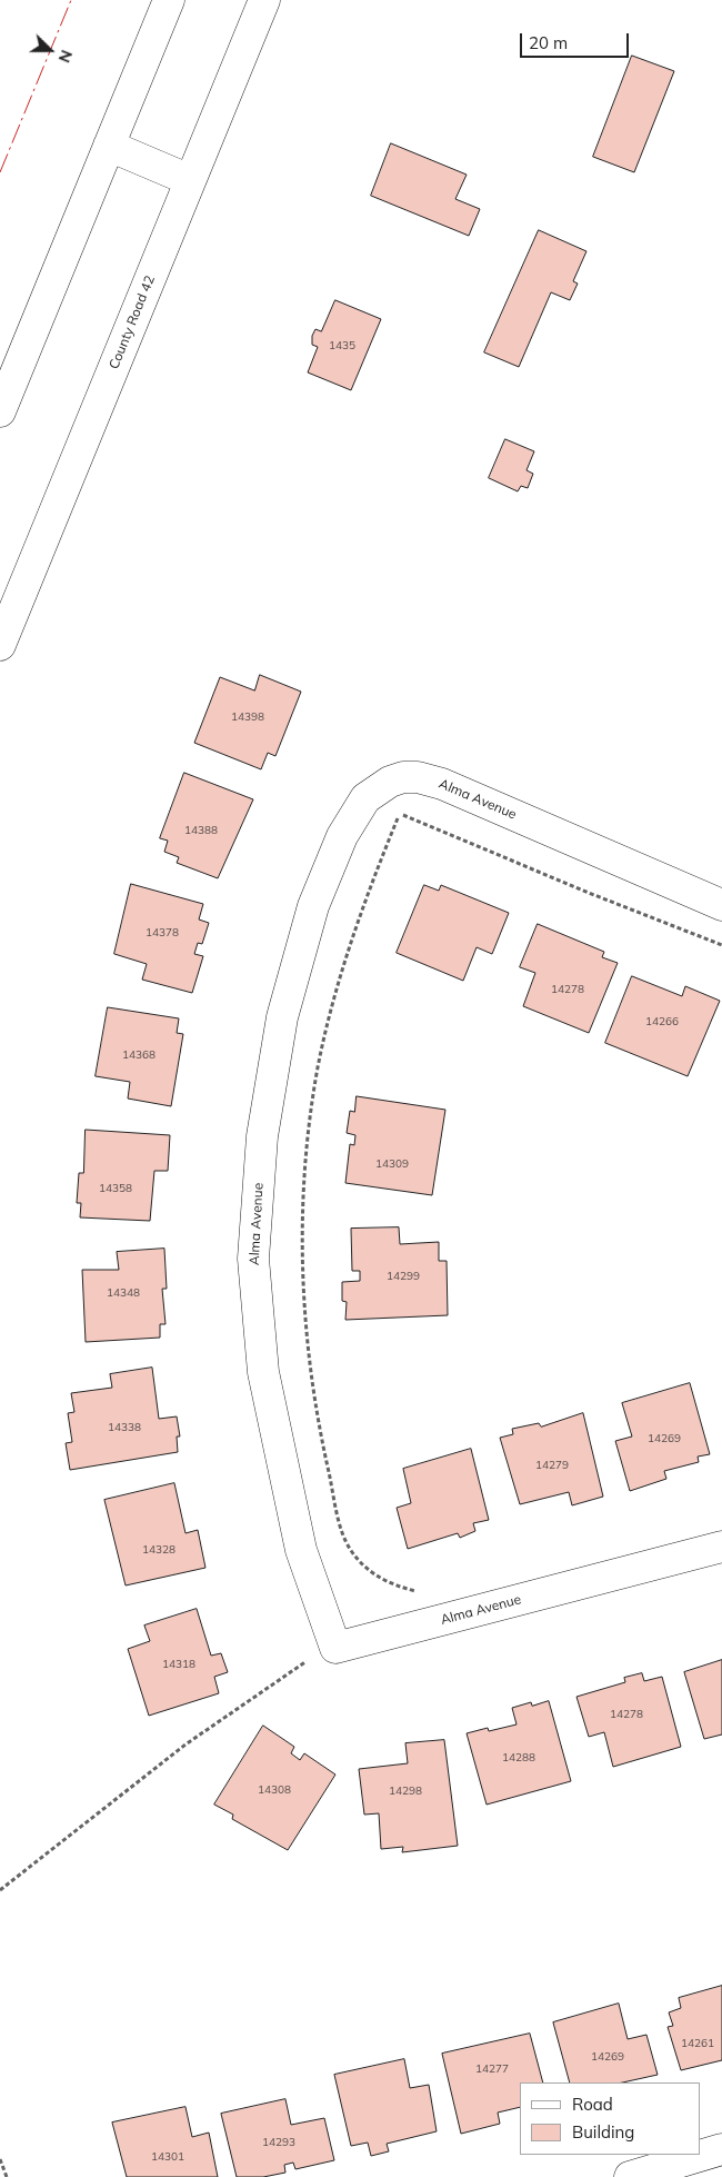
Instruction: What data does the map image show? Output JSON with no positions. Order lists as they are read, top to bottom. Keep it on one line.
{"streets":{"main road":["County Road 42","Alma Avenue"]},"house_numbers":["1435","14398","14388","14378","14278","14266","14368","14309","14358","14299","14348","14338","14269","14279","14328","14318","14278","14288","14308","14298","14261","14269","14277","14293","14301"],"legend":["Road","Building"],"scale_bar":"20 m","north":"right"}
